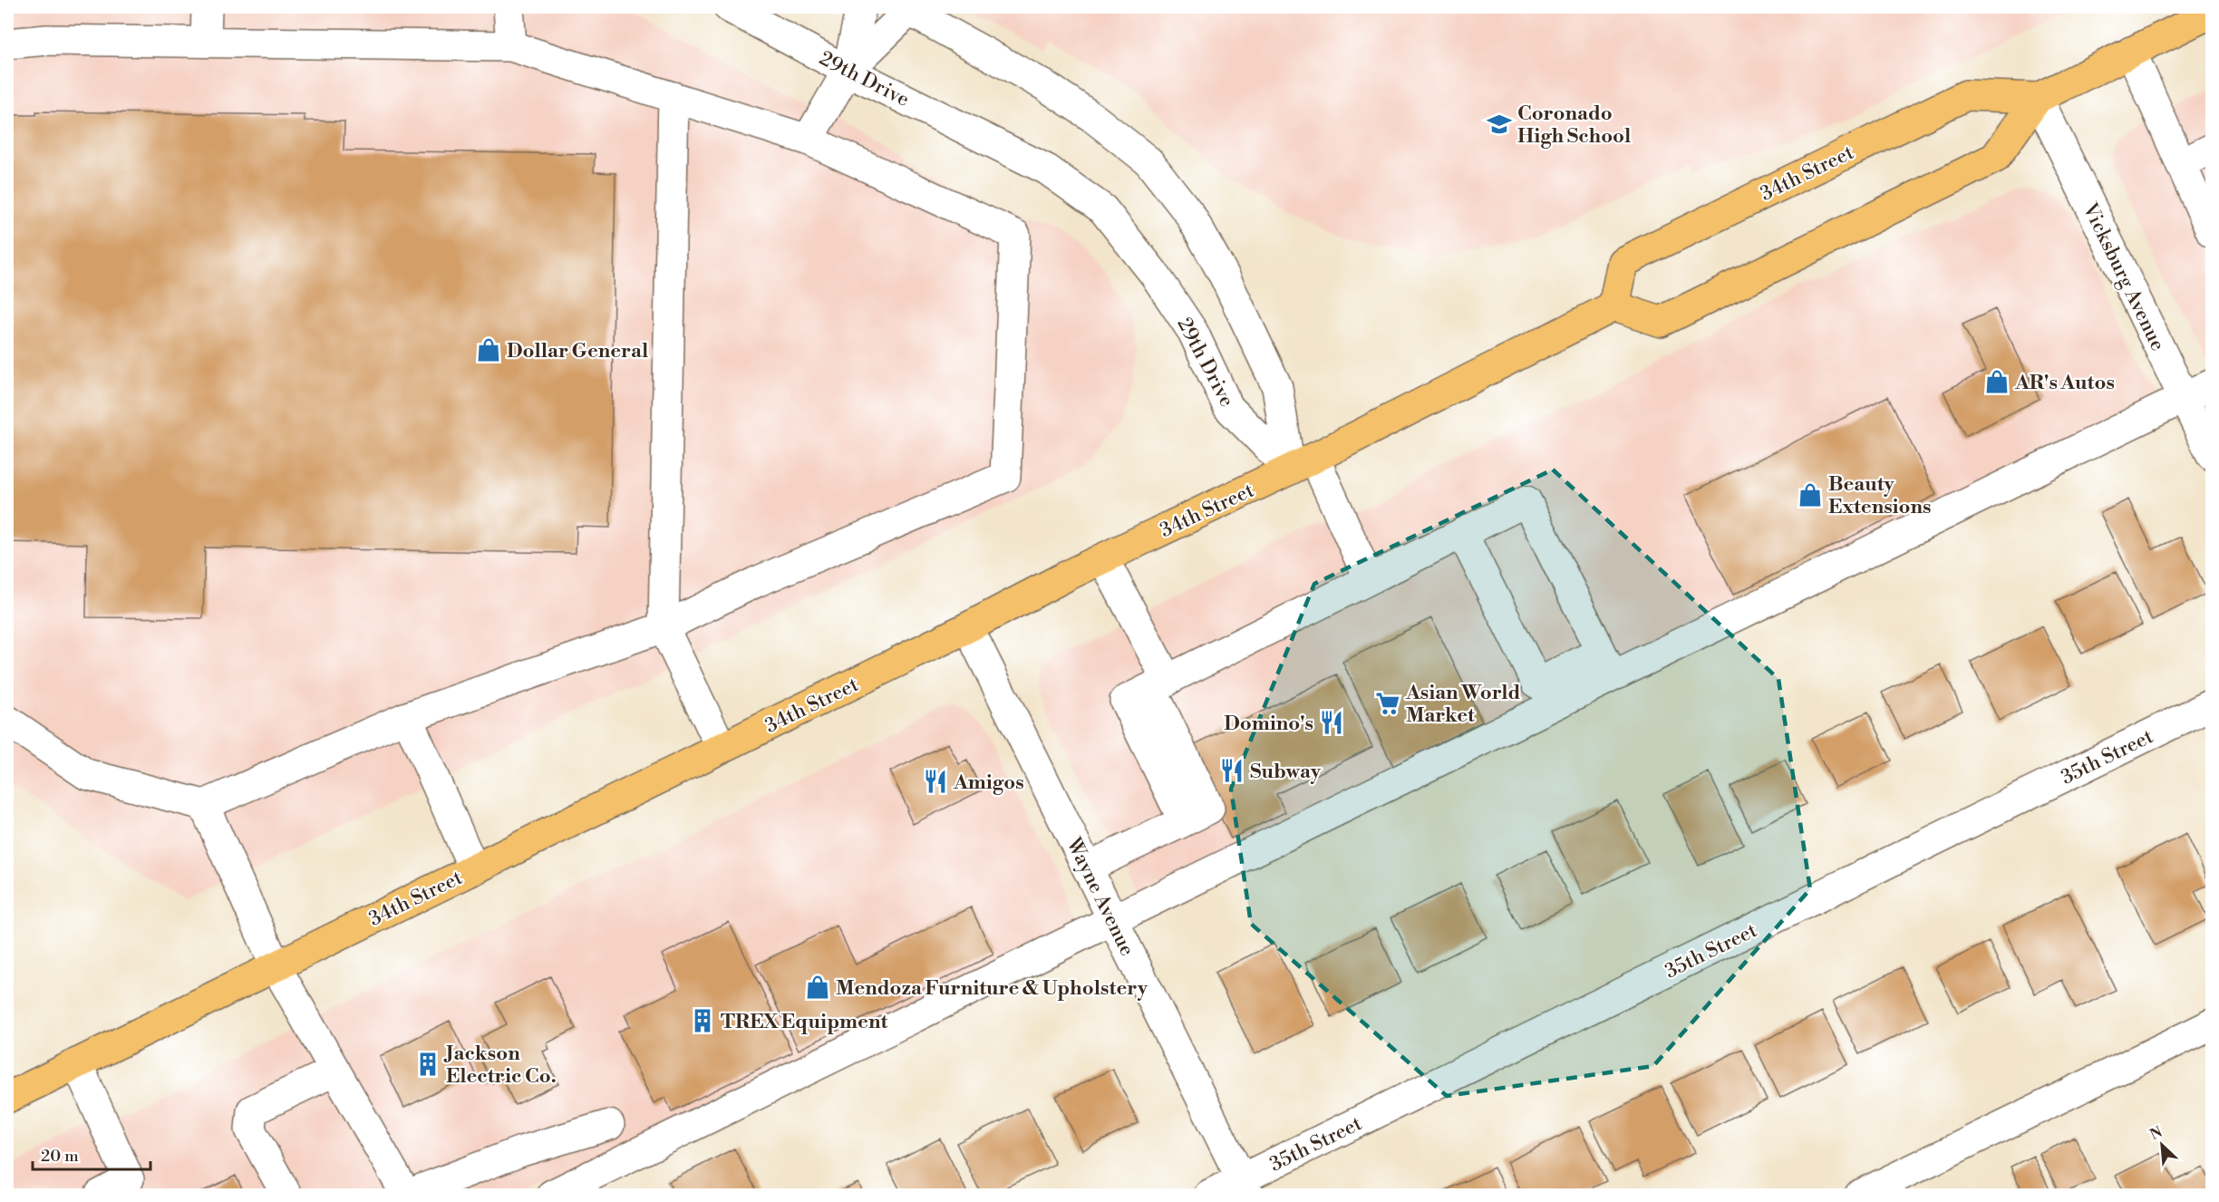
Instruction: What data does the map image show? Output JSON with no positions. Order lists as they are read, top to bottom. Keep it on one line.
{"streets":{"main road":["34th Street"],"street":["29th Drive","Vicksburg Avenue","35th Street","Wayne Avenue"]},"crossings":[["29th Drive","34th Street"],["34th Street","Vicksburg Avenue"],["34th Street","Wayne Avenue"],["35th Street","Wayne Avenue"]],"places":{"school or university":["Coronado High School"],"shop":["Dollar General","AR's Autos","Beauty Extensions","Mendoza Furniture & Upholstery"],"supermarket":["Asian World Market"],"restaurant":["Domino's","Subway","Amigos"],"building":["TREX Equipment","Jackson Electric Co."]},"scale_bar":"20 m","north":"top left"}
